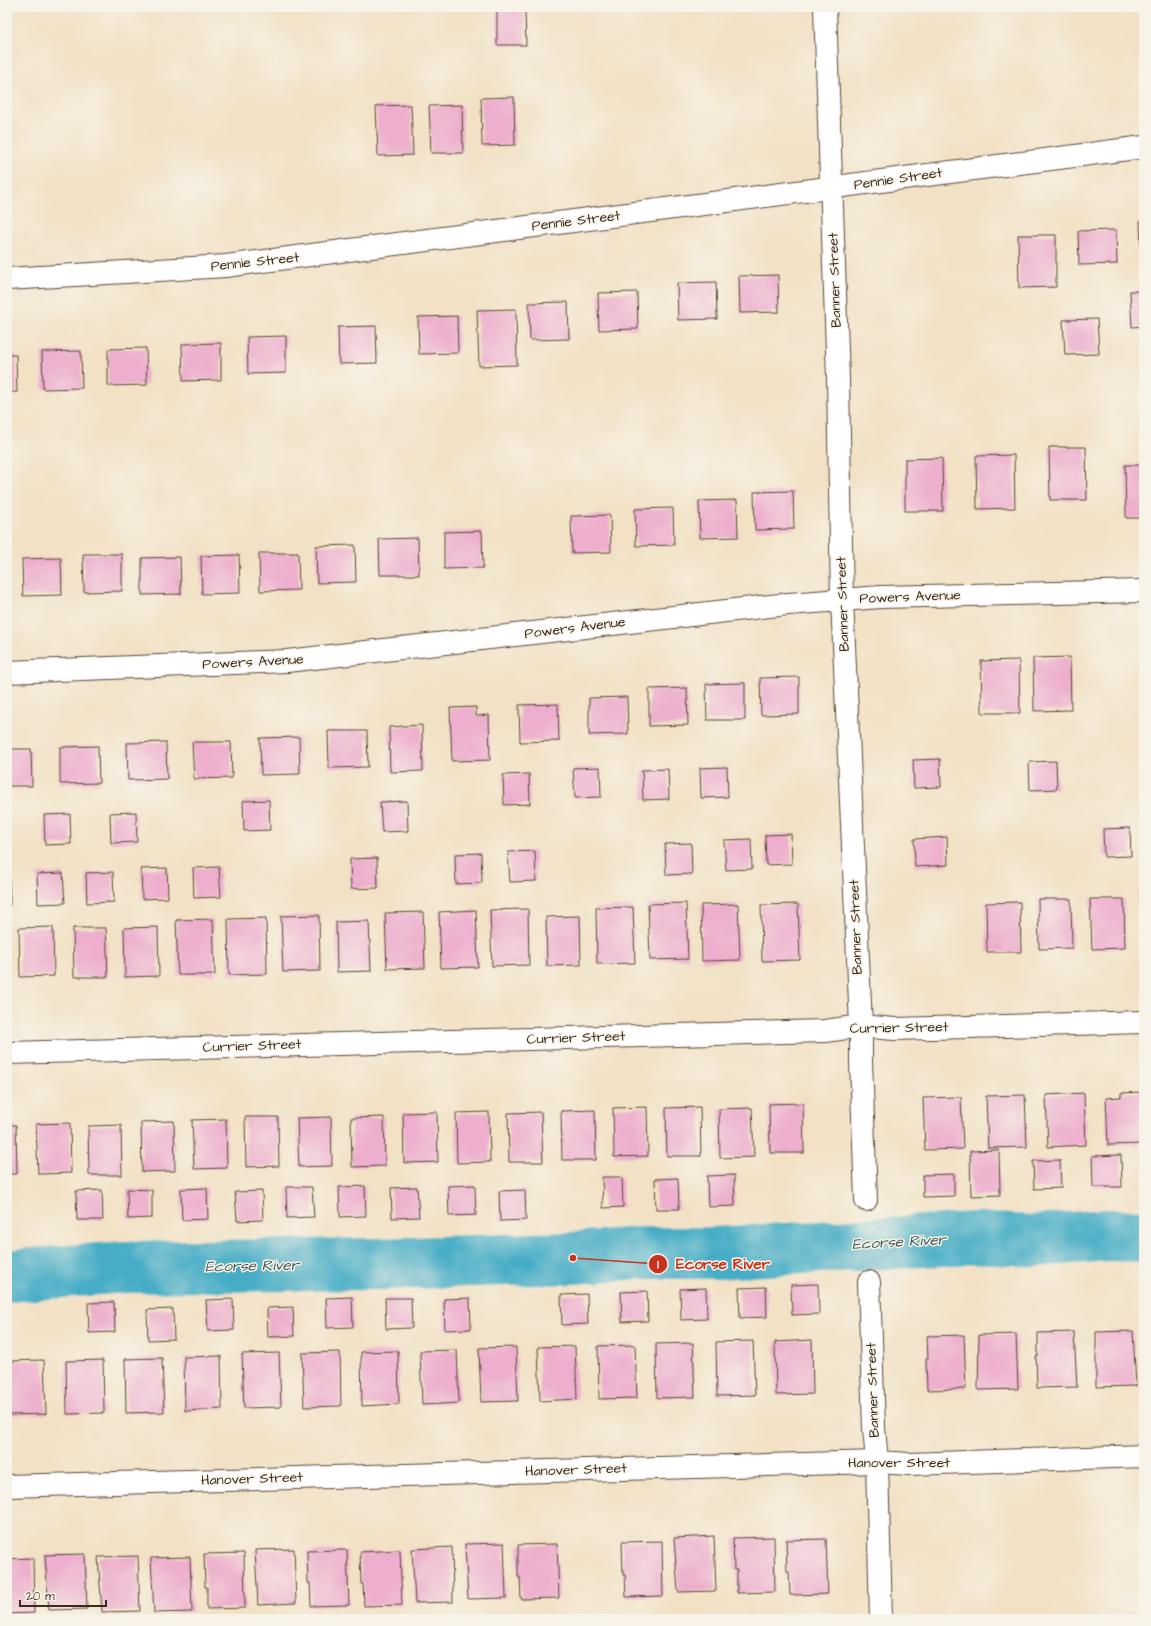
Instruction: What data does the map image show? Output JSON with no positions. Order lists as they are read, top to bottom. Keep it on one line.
{"streets":{"street":["Pennie Street","Banner Street","Powers Avenue","Currier Street","Hanover Street"]},"crossings":[["Pennie Street","Banner Street"],["Banner Street","Powers Avenue"],["Banner Street","Currier Street"],["Banner Street","Hanover Street"]],"water":["Ecorse River"],"places":["Ecorse River"],"scale_bar":"20 m"}
